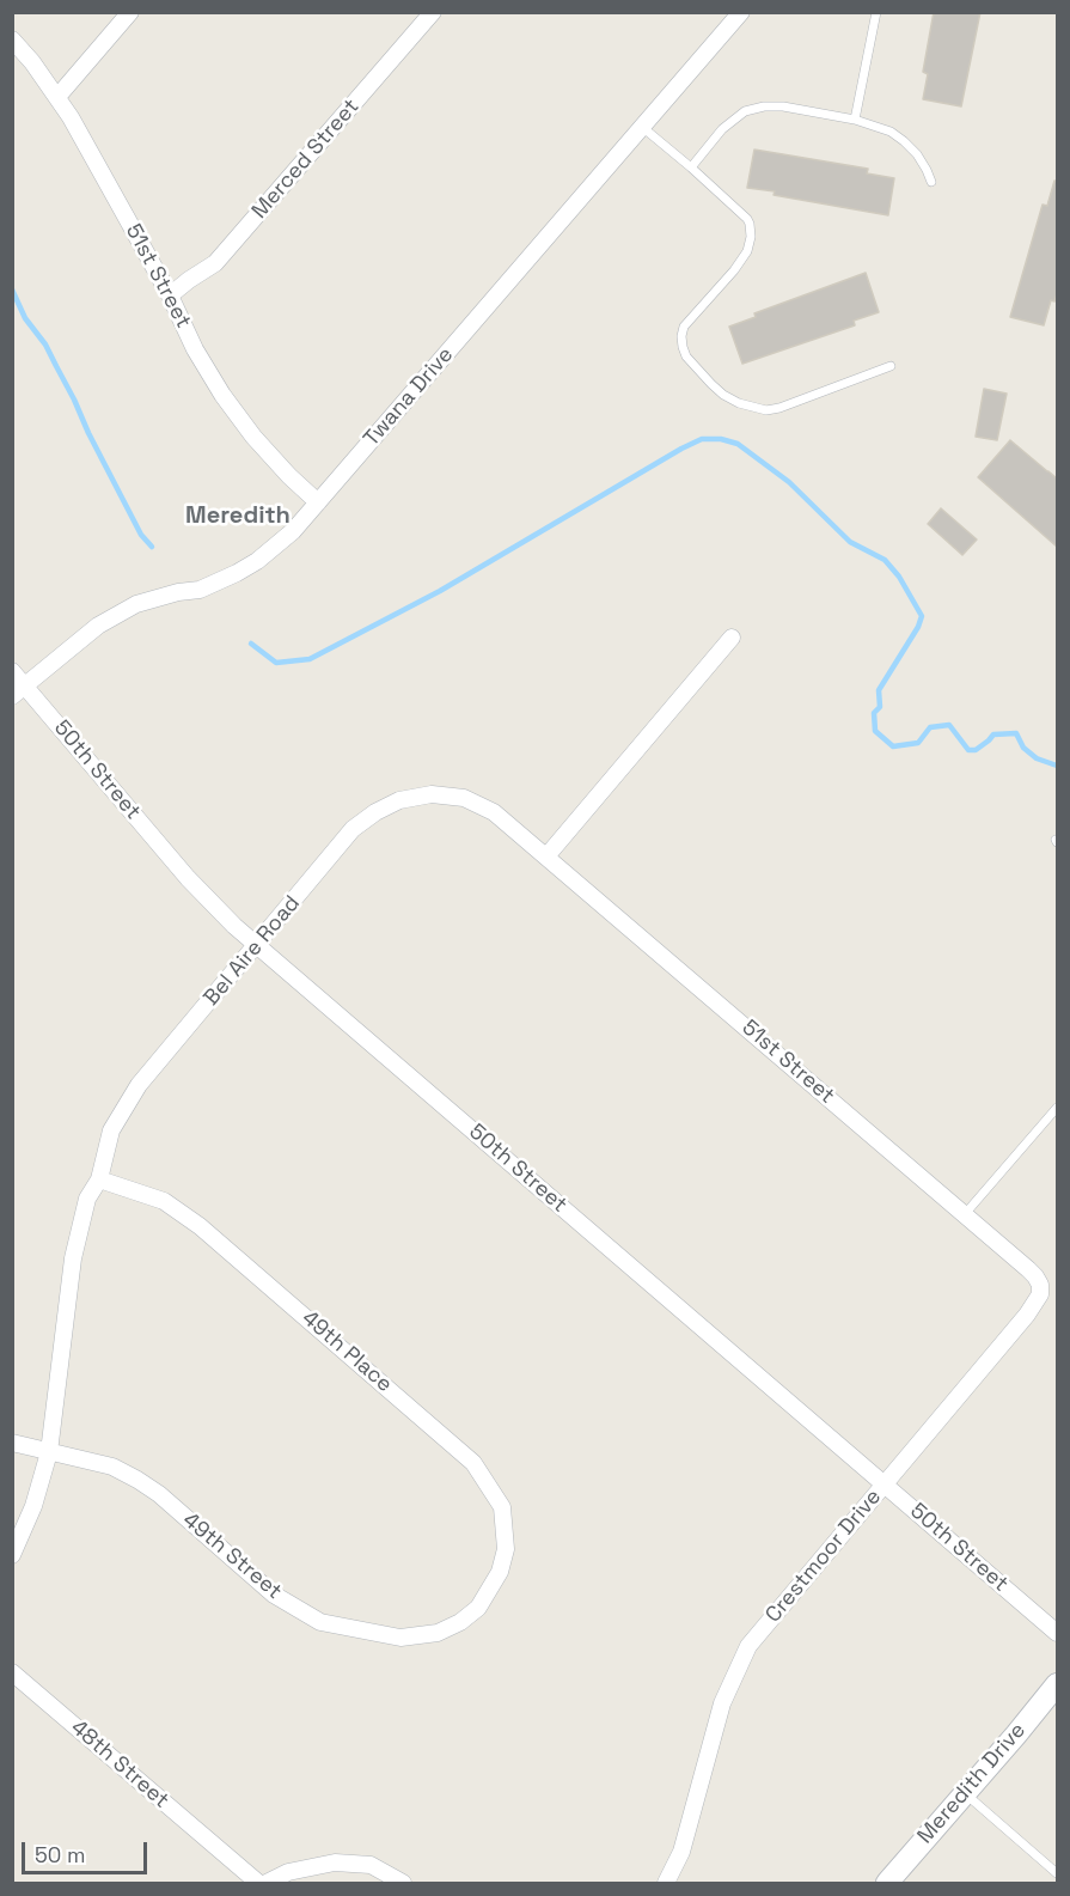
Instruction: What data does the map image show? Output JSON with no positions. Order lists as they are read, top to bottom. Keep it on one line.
{"streets":{"main road":["Meredith Drive"],"street":["Merced Street","51st Street","Twana Drive","50th Street","Bel Aire Road","49th Place","49th Street","Crestmoor Drive","48th Street"]},"crossings":[["Merced Street","51st Street"],["51st Street","Twana Drive"],["51st Street","Bel Aire Road"],["51st Street","Crestmoor Drive"],["Twana Drive","50th Street"],["50th Street","Bel Aire Road"],["50th Street","Crestmoor Drive"],["Bel Aire Road","49th Place"],["Bel Aire Road","49th Street"],["49th Place","49th Street"]],"districts":["Meredith"],"scale_bar":"50 m"}
